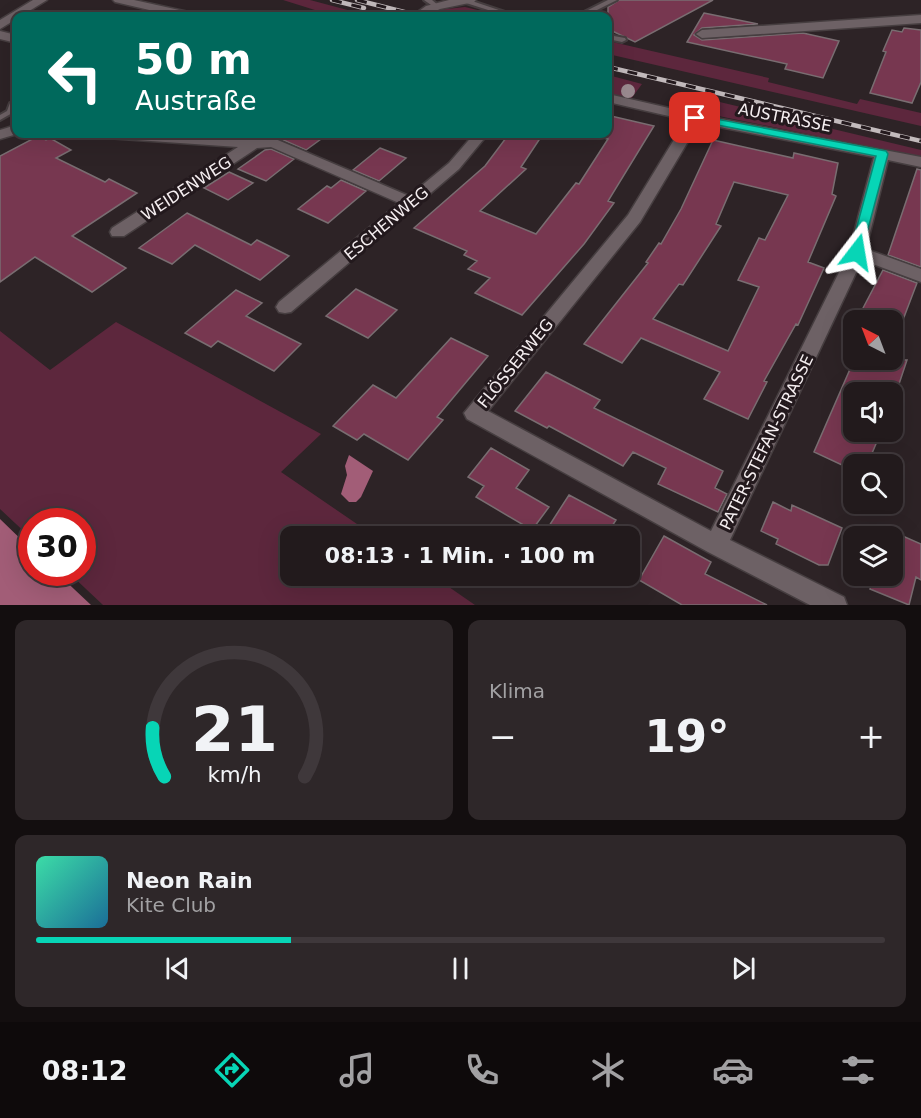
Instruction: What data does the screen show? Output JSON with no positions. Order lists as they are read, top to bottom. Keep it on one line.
{"streets":{"street":["AUSTRASSE","WEIDENWEG","ESCHENWEG","FLÖSSERWEG","PATER-STEFAN-STRASSE"]},"crossings":[["AUSTRASSE","FLÖSSERWEG"],["AUSTRASSE","PATER-STEFAN-STRASSE"],["FLÖSSERWEG","PATER-STEFAN-STRASSE"]],"north":"top left","page":{"turn":["50 m","Austraße"],"limit":"30","trip":"08:13 · 1 Min. · 100 m","tile":"Klima","heat":["−","19°","+"],"song":["Neon Rain","Kite Club"],"tabs":"08:12","gauge":["21","km/h"]}}
